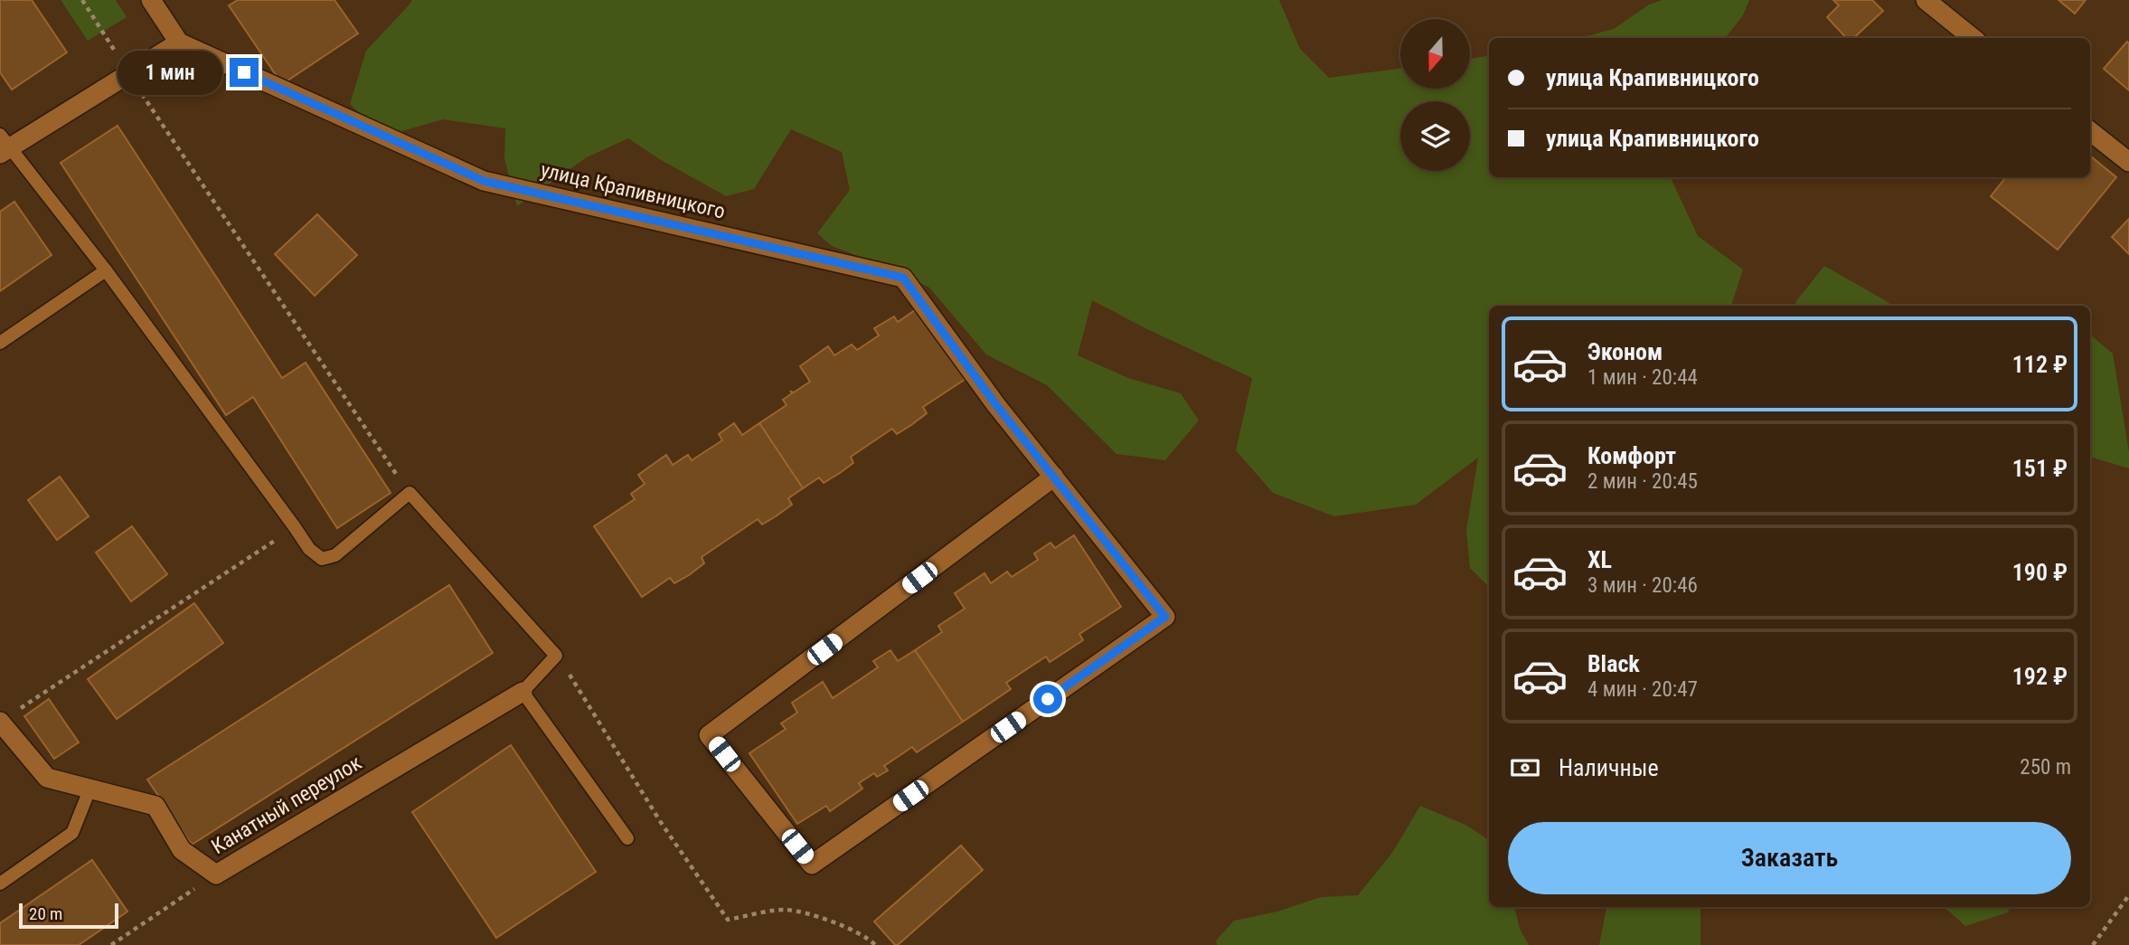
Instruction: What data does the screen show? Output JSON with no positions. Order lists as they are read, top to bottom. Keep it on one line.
{"streets":{"street":["улица Крапивницкого","Канатный переулок"]},"scale_bar":"20 m","north":"bottom","page":{"banner":["улица Крапивницкого","улица Крапивницкого"],"bubble":"1 мин","list":[{"name":"Эконом","note":"1 мин · 20:44","value":"112 ₽"},{"name":"Комфорт","note":"2 мин · 20:45","value":"151 ₽"},{"name":"XL","note":"3 мин · 20:46","value":"190 ₽"},{"name":"Black","note":"4 мин · 20:47","value":"192 ₽"}],"pay":["Наличные","250 m"],"buttons":"Заказать","scale":"20 m"}}
